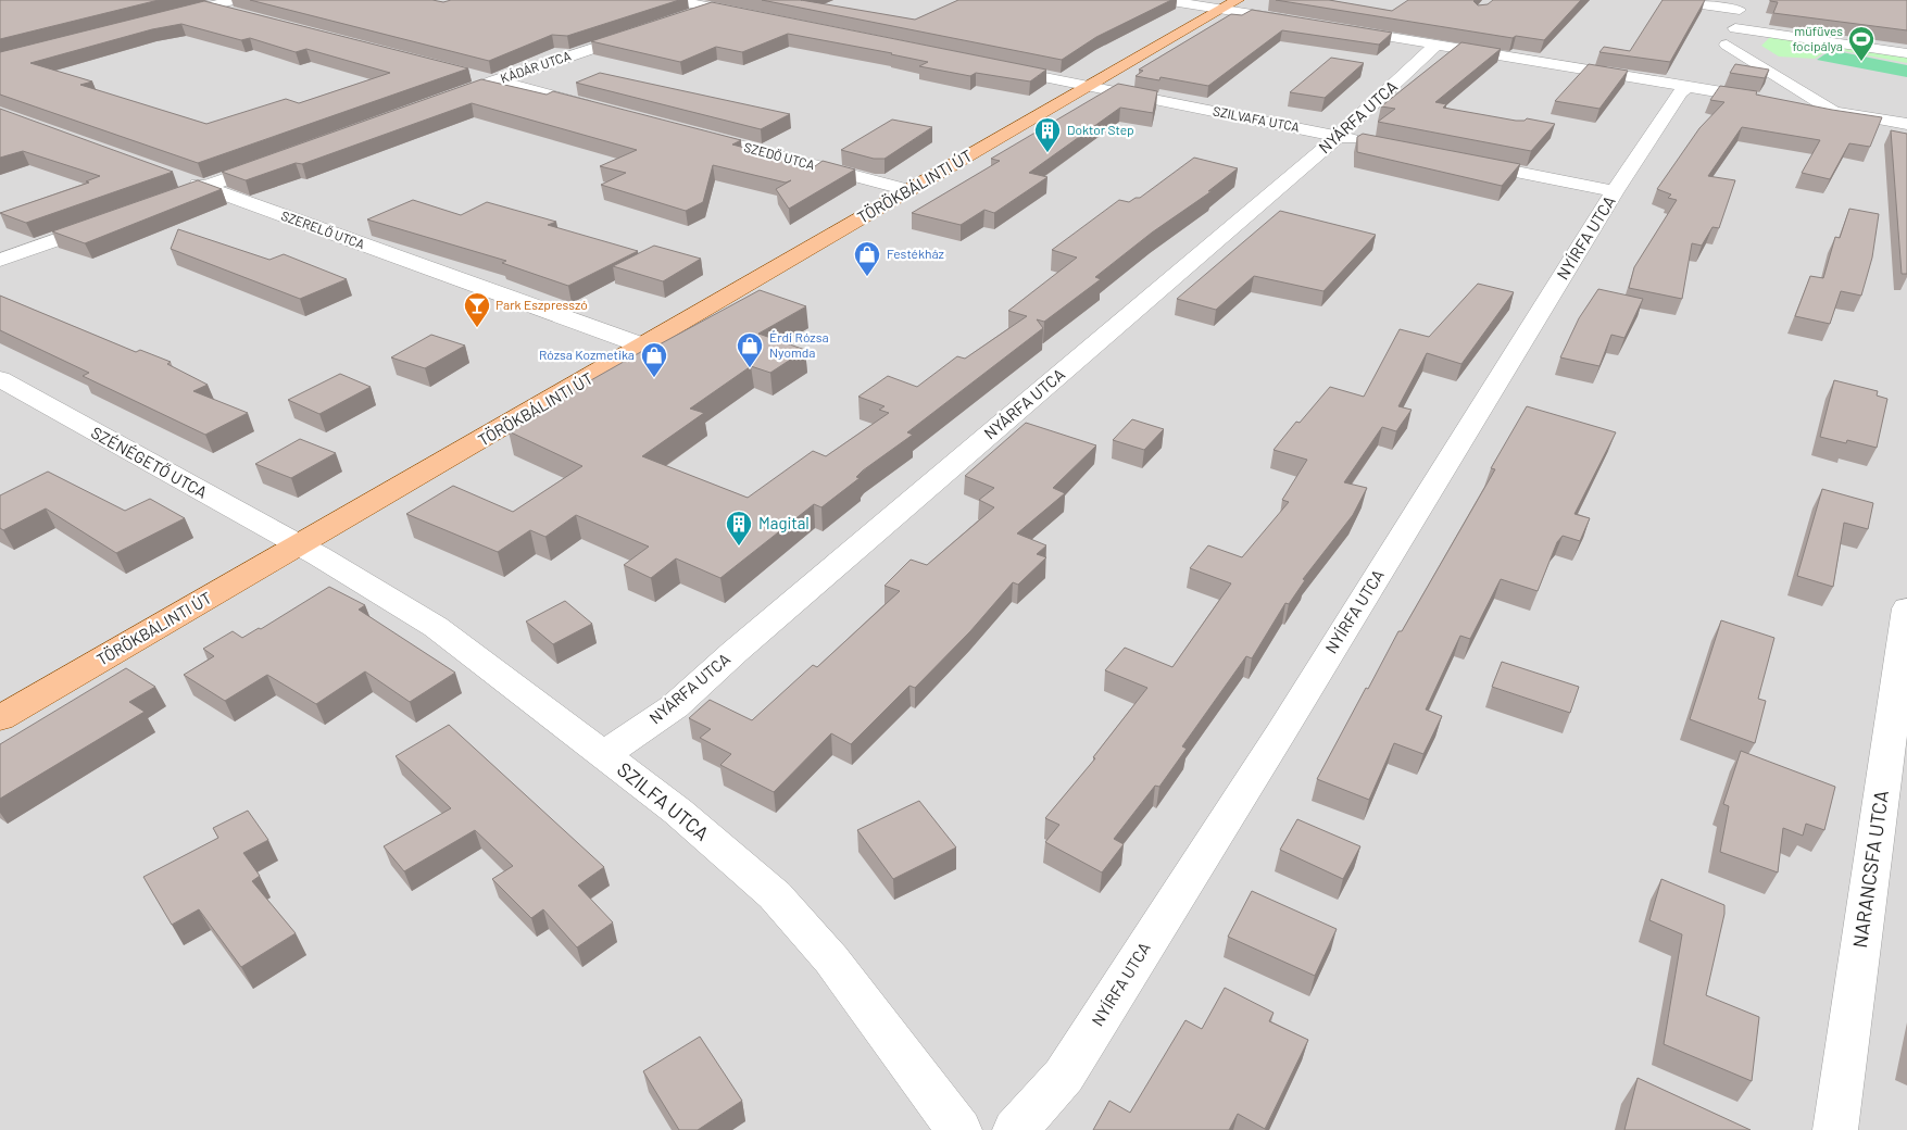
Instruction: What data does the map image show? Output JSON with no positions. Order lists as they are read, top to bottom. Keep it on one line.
{"streets":{"main road":["TÖRÖKBÁLINTI ÚT"],"street":["KÁDÁR UTCA","NYÁRFA UTCA","SZILVAFA UTCA","SZEDŐ UTCA","SZERELŐ UTCA","NYÍRFA UTCA","SZÉNÉGETŐ UTCA","SZILFA UTCA","NARANCSFA UTCA"]},"crossings":[["NYÁRFA UTCA","SZILVAFA UTCA"],["NYÁRFA UTCA","SZILFA UTCA"],["SZILVAFA UTCA","TÖRÖKBÁLINTI ÚT"],["SZEDŐ UTCA","TÖRÖKBÁLINTI ÚT"],["TÖRÖKBÁLINTI ÚT","SZERELŐ UTCA"],["TÖRÖKBÁLINTI ÚT","SZÉNÉGETŐ UTCA"],["TÖRÖKBÁLINTI ÚT","SZILFA UTCA"],["SZÉNÉGETŐ UTCA","SZILFA UTCA"]],"places":{"sports":["műfüves focipálya"],"building":["Doktor Step","Magital"],"shop":["Festékház","Érdi Rózsa Nyomda","Rózsa Kozmetika"],"bar":["Park Eszpresszó"]}}
